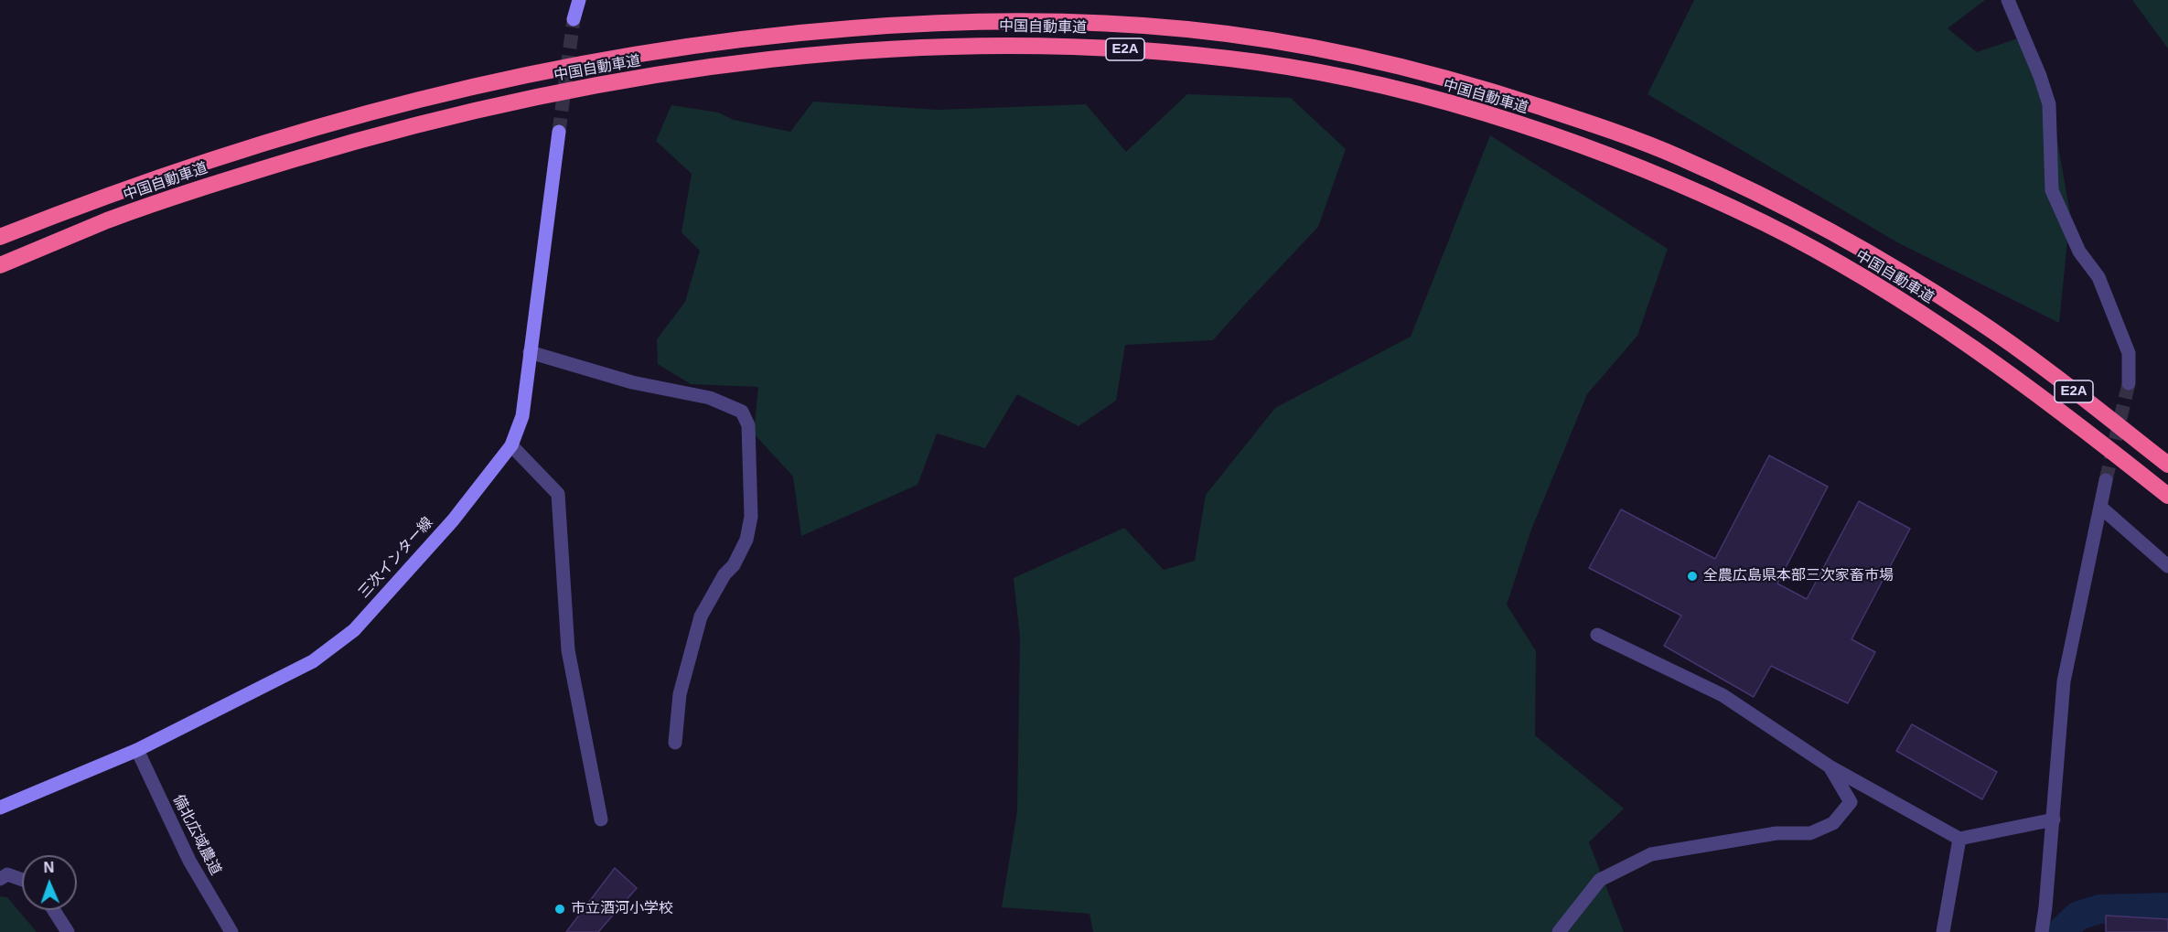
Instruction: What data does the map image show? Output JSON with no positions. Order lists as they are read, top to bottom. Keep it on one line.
{"streets":{"highway":["中国自動車道","E2A"],"main road":["三次インター線"],"street":["備北広域農道"]},"crossings":[["三次インター線","備北広域農道"]],"places":["全農広島県本部三次家畜市場","市立酒河小学校"],"north":"top"}
